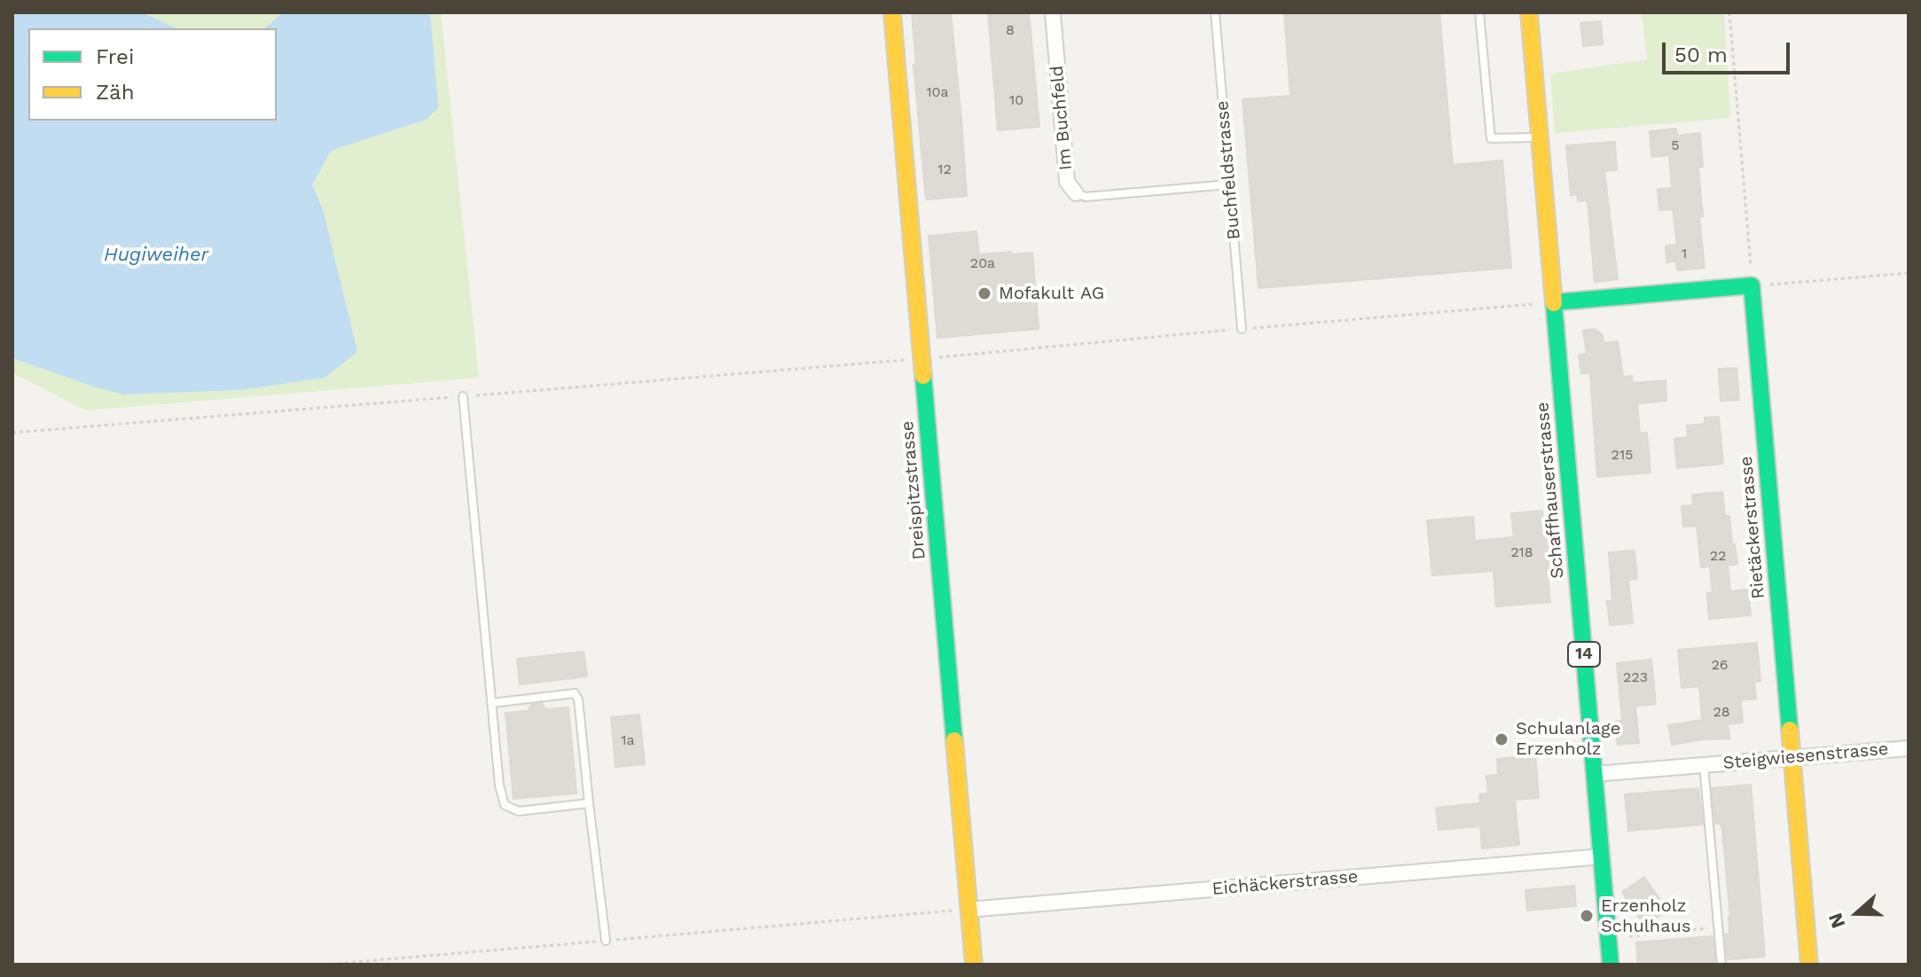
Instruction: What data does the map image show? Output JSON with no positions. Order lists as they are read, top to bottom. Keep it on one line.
{"streets":{"street":["Im Buchfeld","Dreispitzstrasse","Schaffhauserstrasse","Rietäckerstrasse","14","Steigwiesenstrasse","Eichäckerstrasse"],"lane":["Buchfeldstrasse"]},"crossings":[["Im Buchfeld","Buchfeldstrasse"],["Dreispitzstrasse","Eichäckerstrasse"],["Schaffhauserstrasse","Steigwiesenstrasse"],["Schaffhauserstrasse","Eichäckerstrasse"],["Rietäckerstrasse","Steigwiesenstrasse"]],"water":["Hugiweiher"],"places":["Mofakult AG","Schulanlage Erzenholz","Erzenholz Schulhaus"],"house_numbers":["8","10a","10","5","12","1","20a","215","218","22","26","223","28","1a"],"legend":["Frei","Zäh"],"scale_bar":"50 m","north":"left"}
